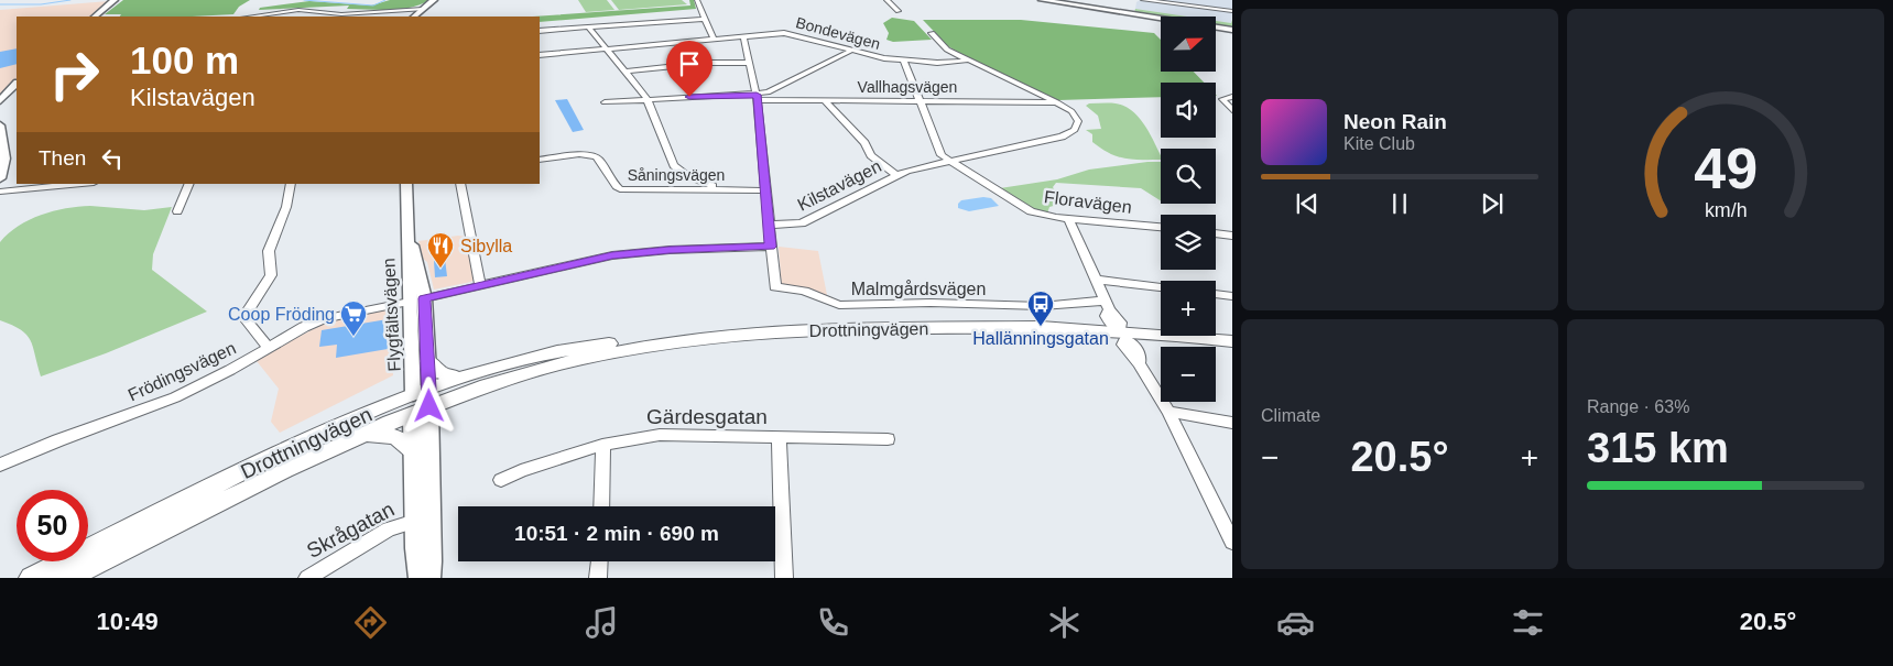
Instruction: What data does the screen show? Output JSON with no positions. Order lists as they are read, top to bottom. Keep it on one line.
{"streets":{"main road":["Drottningvägen"],"street":["Bondevägen","Vallhagsvägen","Såningsvägen","Kilstavägen","Floravägen","Malmgårdsvägen","Flygfältsvägen","Frödingsvägen","Gärdesgatan","Skrågatan"]},"crossings":[["Bondevägen","Kilstavägen"],["Vallhagsvägen","Kilstavägen"],["Kilstavägen","Floravägen"],["Flygfältsvägen","Drottningvägen"],["Flygfältsvägen","Frödingsvägen"]],"places":{"restaurant":["Sibylla"],"bus stop":["Hallänningsgatan"],"supermarket":["Coop Fröding"]},"north":"right","page":{"map_buttons":["+","−"],"turn":["100 m","Kilstavägen"],"song":["Neon Rain","Kite Club"],"then":"Then","tile":["Climate",["Range · 63%","315 km"]],"heat":["−","20.5°","+"],"limit":"50","trip":"10:51 · 2 min · 690 m","tabs":["10:49","20.5°"],"gauge":["49","km/h"]}}
